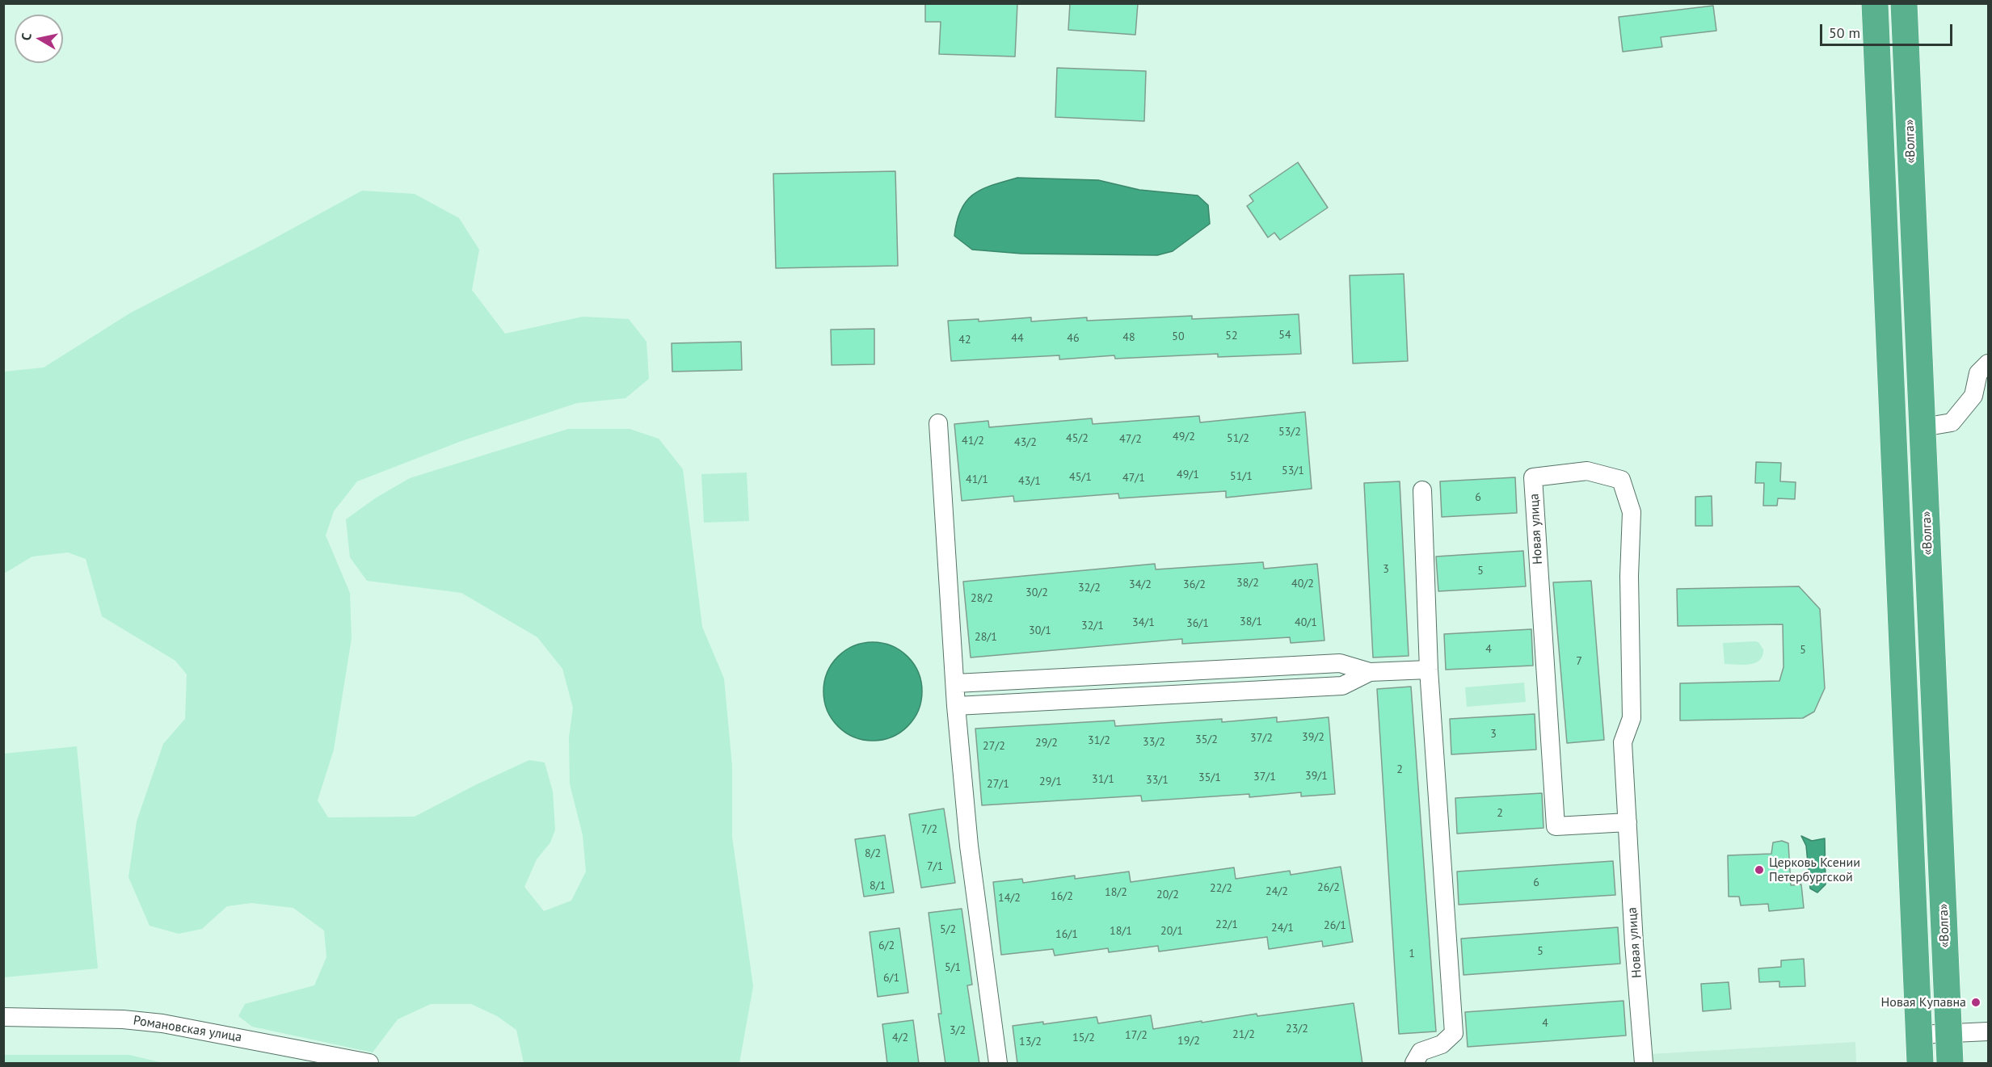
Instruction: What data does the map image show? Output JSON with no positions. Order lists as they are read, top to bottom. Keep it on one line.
{"streets":{"highway":["«Волга»"],"street":["Новая улица","Романовская улица"]},"places":["Церковь Ксении Петербургской","Новая Купавна"],"house_numbers":["54","52","50","48","44","46","42","53/2","49/2","45/2","51/2","47/2","41/2","43/2","53/1","49/1","51/1","45/1","47/1","41/1","43/1","6","3","5","38/2","40/2","34/2","36/2","32/2","30/2","28/2","38/1","34/1","40/1","36/1","32/1","30/1","28/1","4","5","7","3","39/2","37/2","35/2","31/2","33/2","29/2","27/2","2","39/1","37/1","35/1","31/1","33/1","29/1","27/1","2","7/2","8/2","7/1","6","8/1","26/2","22/2","24/2","18/2","20/2","16/2","14/2","22/1","26/1","24/1","5/2","18/1","20/1","16/1","6/2","5","1","5/1","6/1","4","23/2","3/2","21/2","17/2","4/2","15/2","19/2","13/2"],"scale_bar":"50 m","north":"left"}
